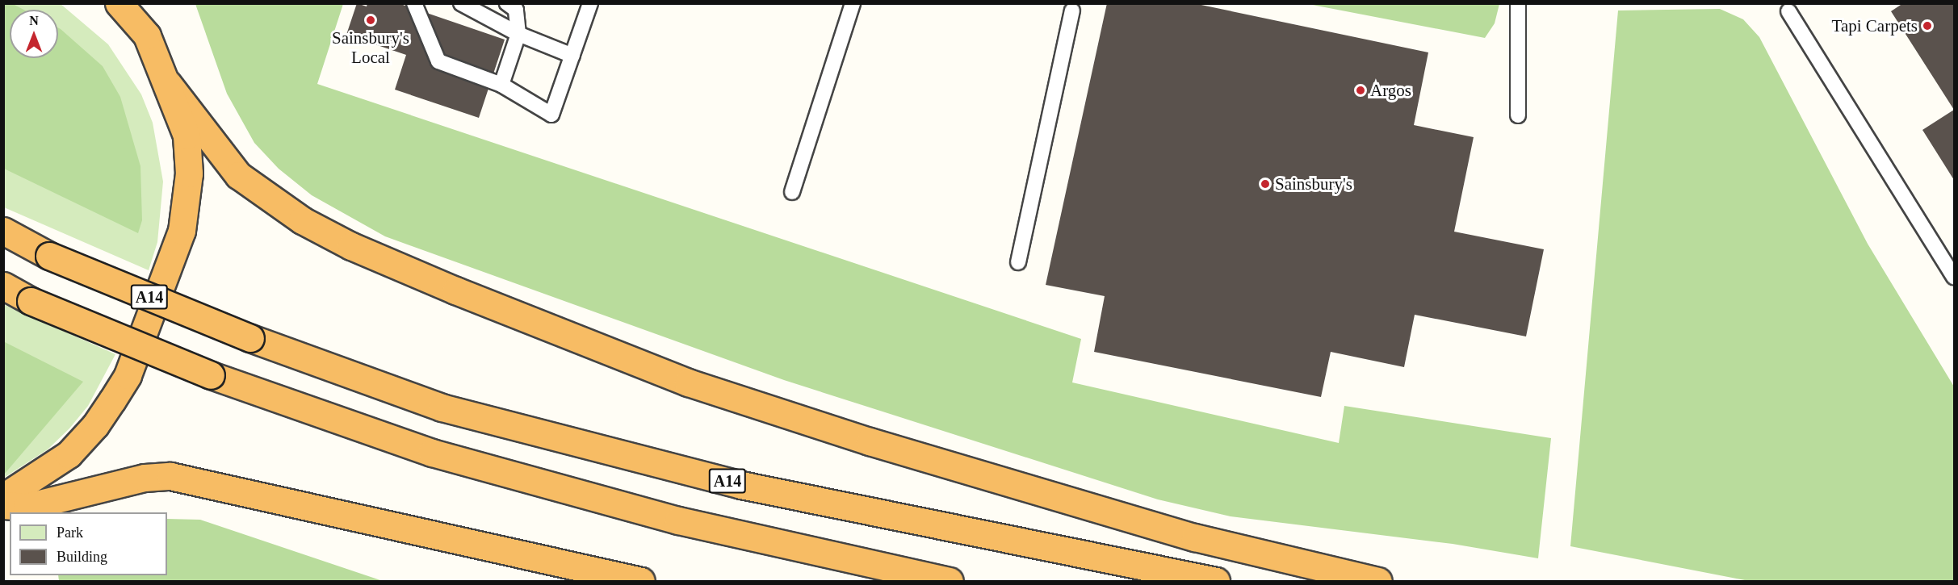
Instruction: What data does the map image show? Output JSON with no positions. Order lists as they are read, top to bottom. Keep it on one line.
{"streets":{"highway":["A14"]},"places":["Sainsbury's Local","Tapi Carpets","Argos","Sainsbury's"],"legend":["Park","Building"],"north":"top"}
